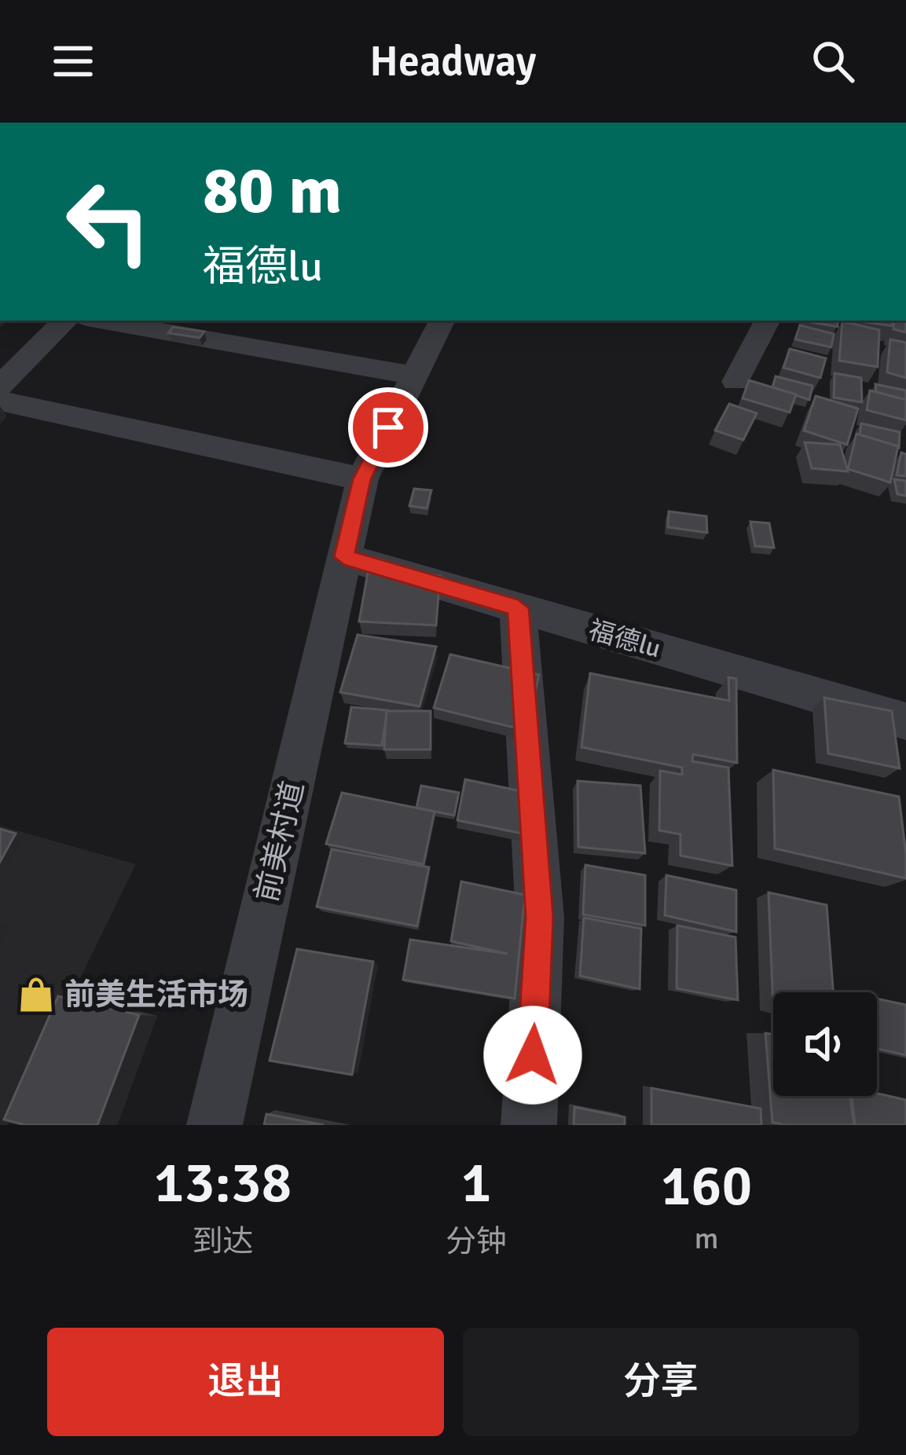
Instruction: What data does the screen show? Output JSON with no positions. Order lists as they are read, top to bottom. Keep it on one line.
{"streets":{"street":["福德lu","前美村道"]},"crossings":[["福德lu","前美村道"]],"places":{"shop":["前美生活市场"]},"page":{"header":"Headway","turn":["80 m","福德lu"],"eta":["13:38","到达","1","分钟","160","m"],"buttons":["退出","分享"]}}
